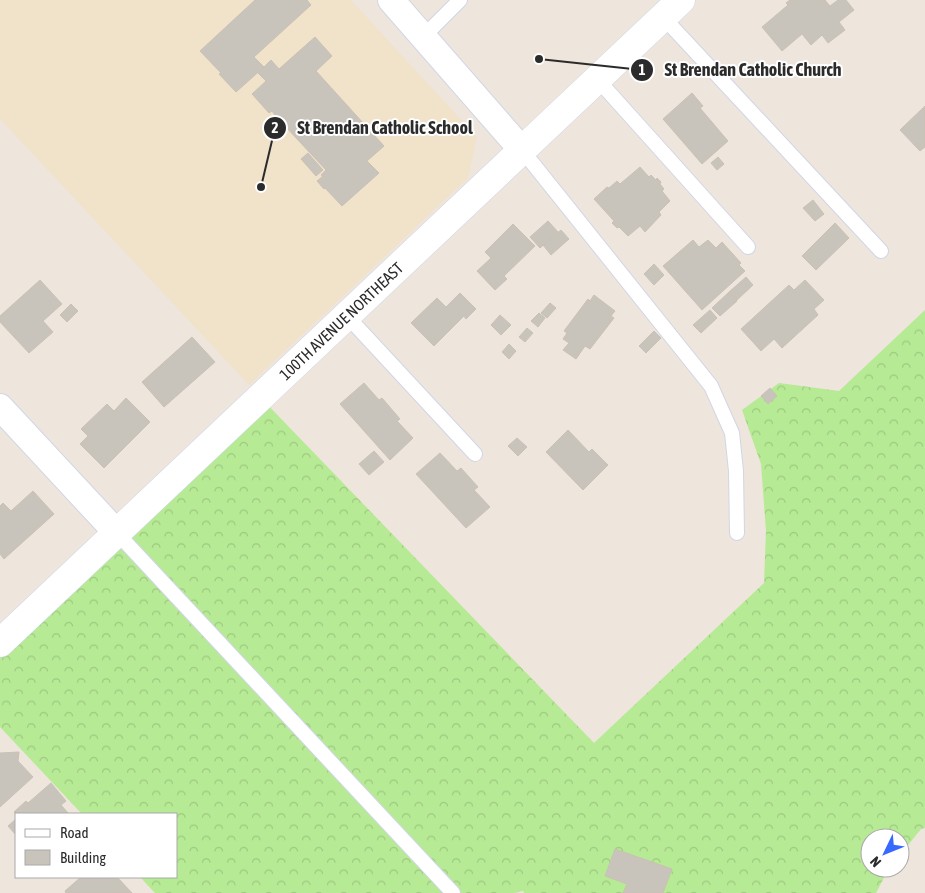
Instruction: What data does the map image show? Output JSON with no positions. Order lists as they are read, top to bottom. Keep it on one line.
{"streets":{"street":["100TH AVENUE NORTHEAST"]},"places":["St Brendan Catholic Church","St Brendan Catholic School"],"legend":["Road","Building"],"north":"bottom left"}
